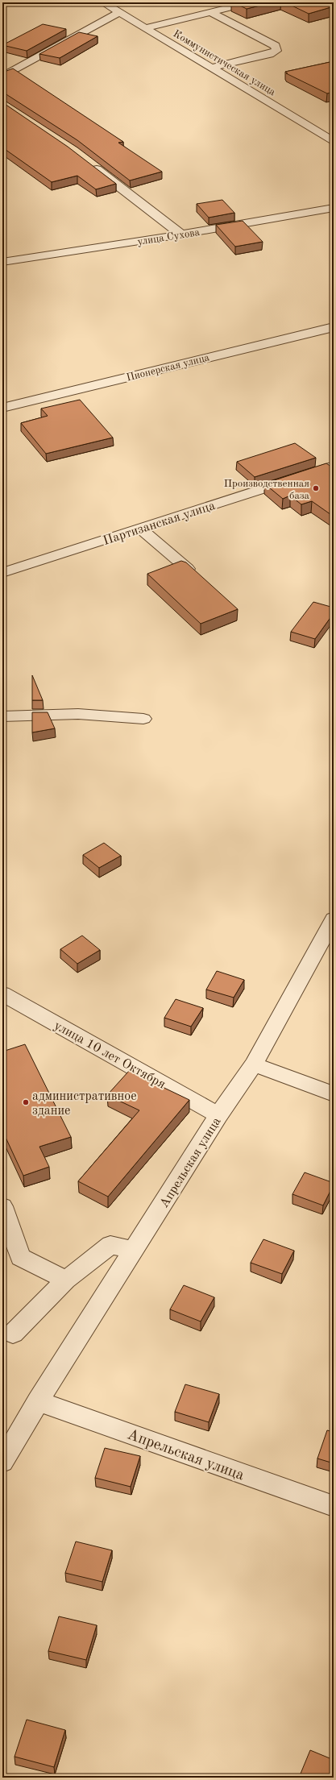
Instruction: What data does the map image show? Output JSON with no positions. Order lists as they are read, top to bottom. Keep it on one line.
{"streets":{"street":["Коммунистическая улица","улица Сухова","Пионерская улица","Партизанская улица","улица 10 лет Октября","Апрельская улица"]},"crossings":[["улица 10 лет Октября","Апрельская улица"]],"places":["Производственная база","административное здание"]}
